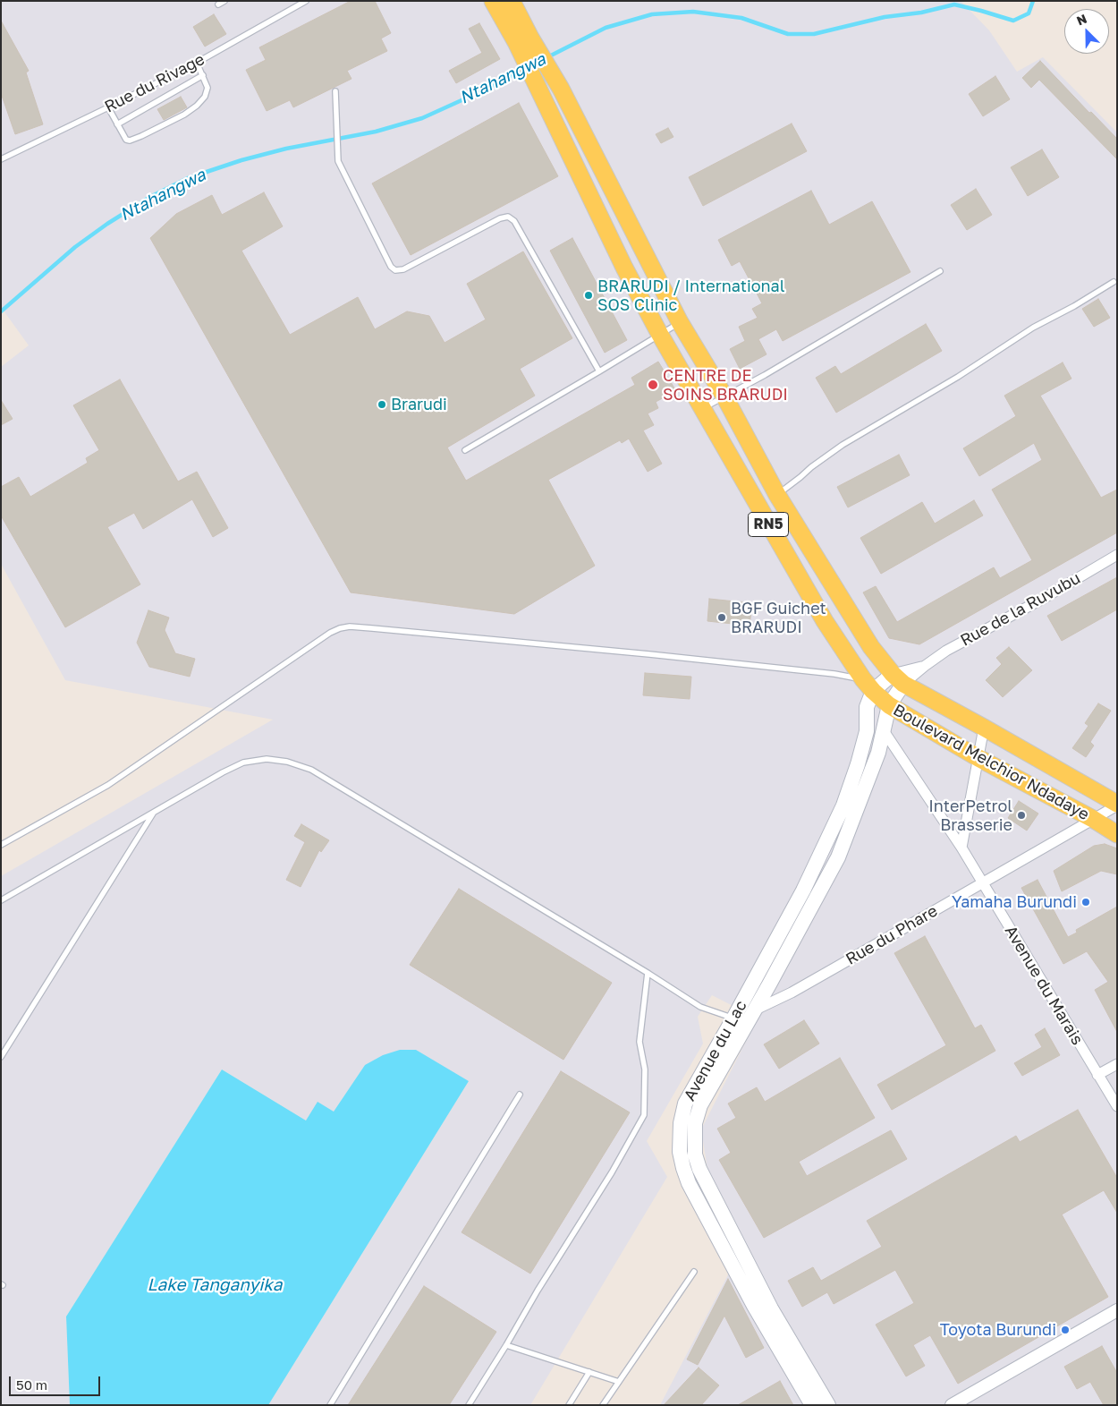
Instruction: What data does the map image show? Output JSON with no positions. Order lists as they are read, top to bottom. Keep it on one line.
{"streets":{"main road":["RN5","Boulevard Melchior Ndadaye","Avenue du Lac"],"street":["Rue de la Ruvubu","Rue du Phare","Avenue du Marais"],"lane":["Rue du Rivage"]},"crossings":[["RN5","Boulevard Melchior Ndadaye"],["Rue de la Ruvubu","Boulevard Melchior Ndadaye"],["Rue de la Ruvubu","Avenue du Lac"],["Boulevard Melchior Ndadaye","Rue du Phare"],["Boulevard Melchior Ndadaye","Avenue du Lac"],["Rue du Phare","Avenue du Marais"],["Rue du Phare","Avenue du Lac"],["Avenue du Marais","Avenue du Lac"]],"water":["Ntahangwa","Lake Tanganyika"],"places":["BRARUDI / International SOS Clinic","CENTRE DE SOINS BRARUDI","Brarudi","BGF Guichet BRARUDI","InterPetrol Brasserie","Yamaha Burundi","Toyota Burundi"],"scale_bar":"50 m","north":"top left"}
